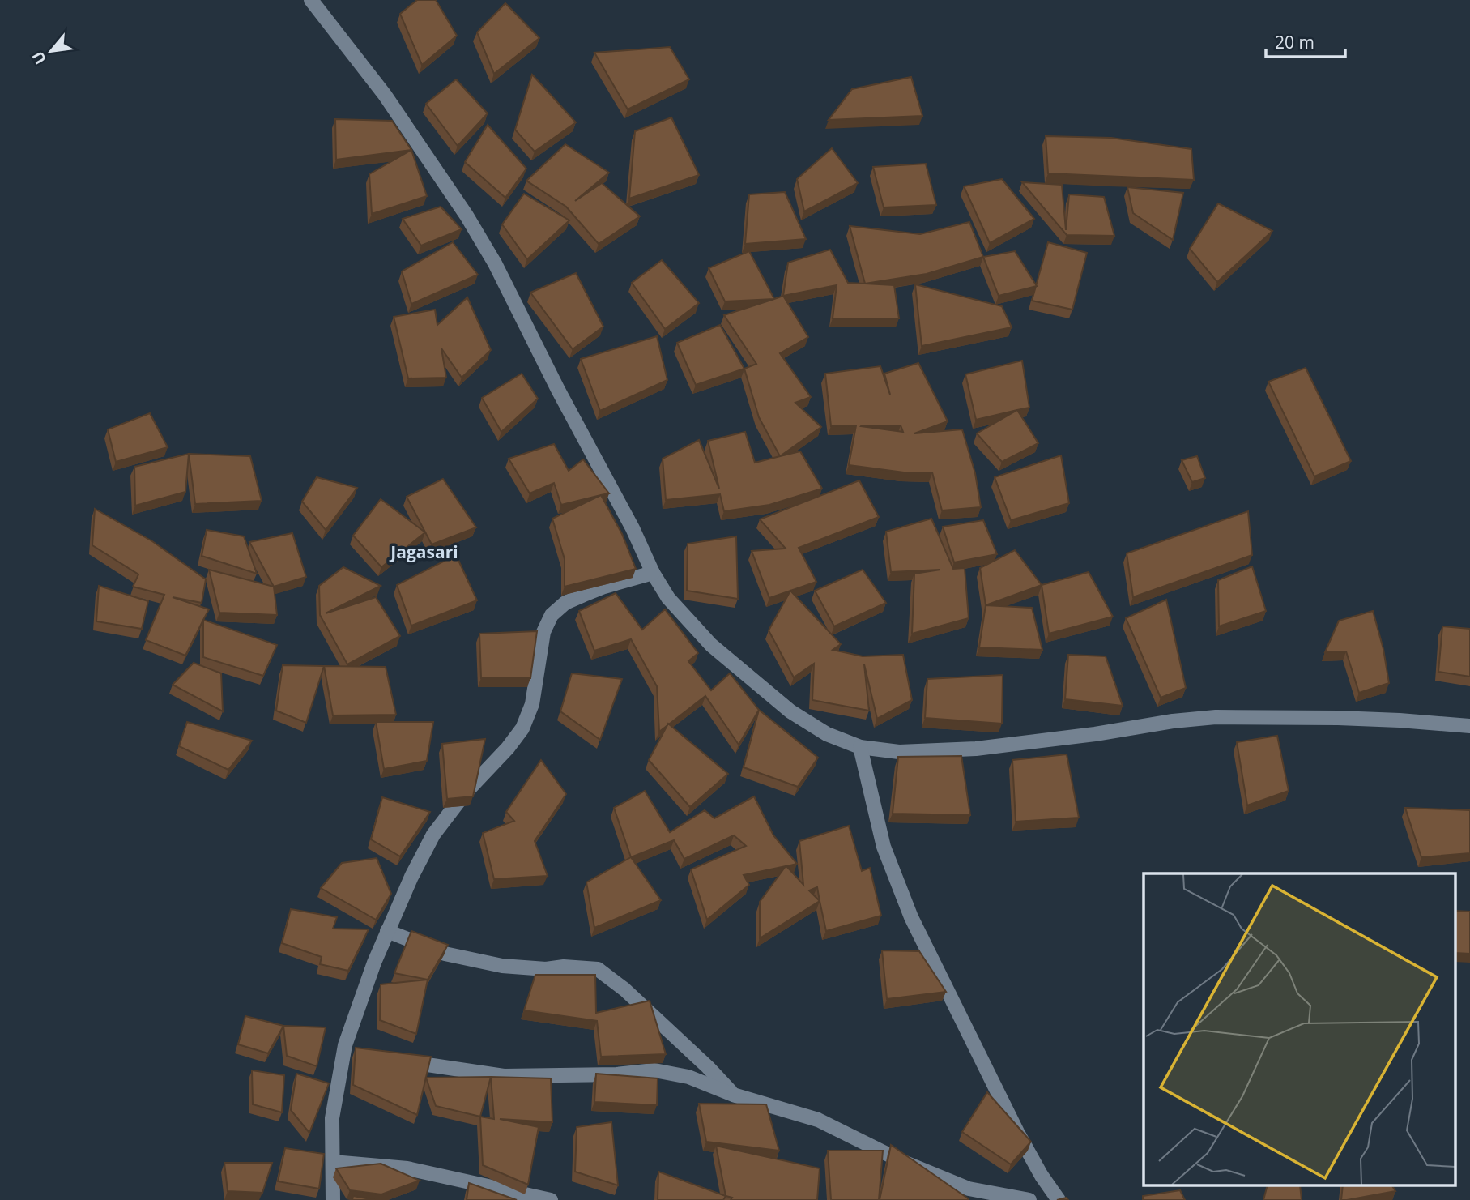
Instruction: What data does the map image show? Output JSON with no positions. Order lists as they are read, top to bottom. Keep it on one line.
{"districts":["Jagasari"],"scale_bar":"20 m","north":"bottom left"}
